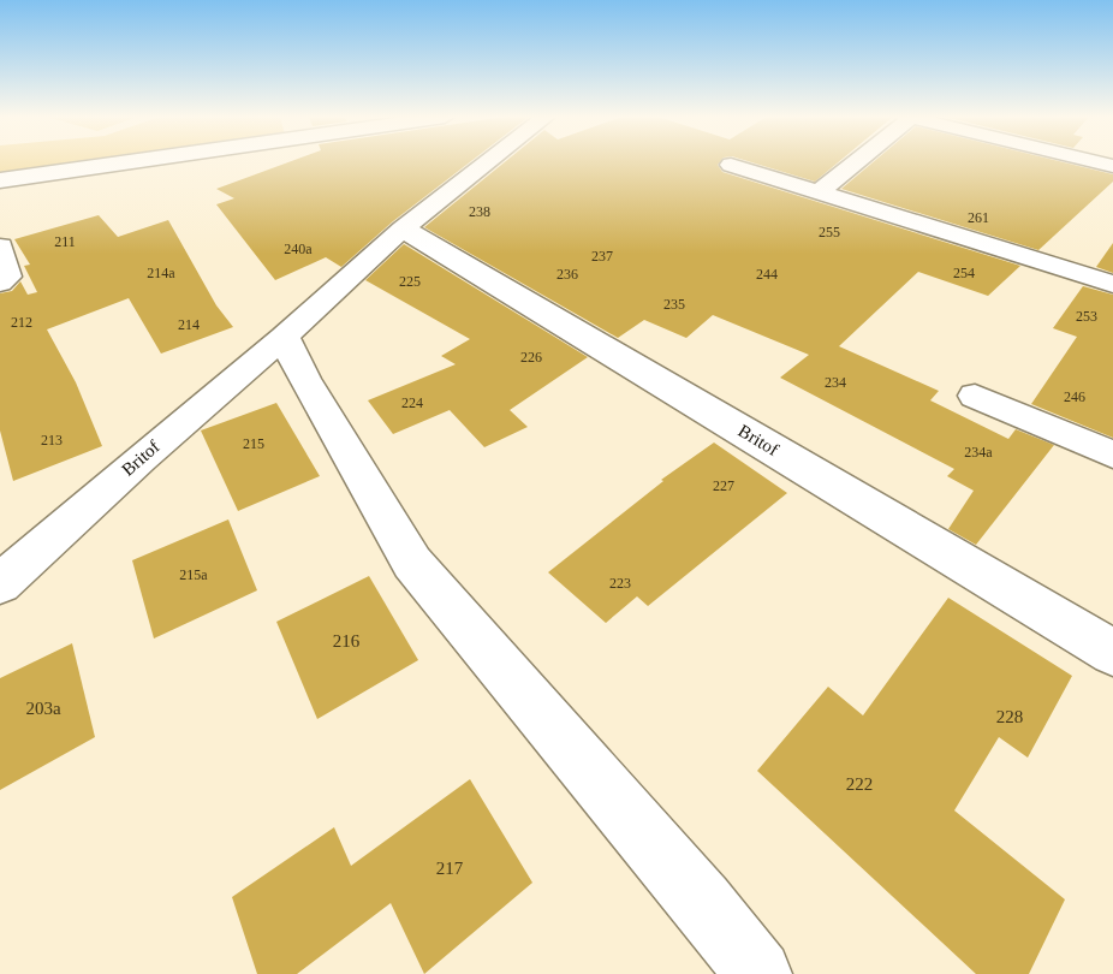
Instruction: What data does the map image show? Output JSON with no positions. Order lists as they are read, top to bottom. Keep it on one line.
{"streets":{"street":["Britof"]},"house_numbers":["238","261","255","211","240a","237","214a","254","236","244","225","235","253","212","214","226","234","246","224","213","215","234a","227","215a","223","216","203a","228","222","217"]}
